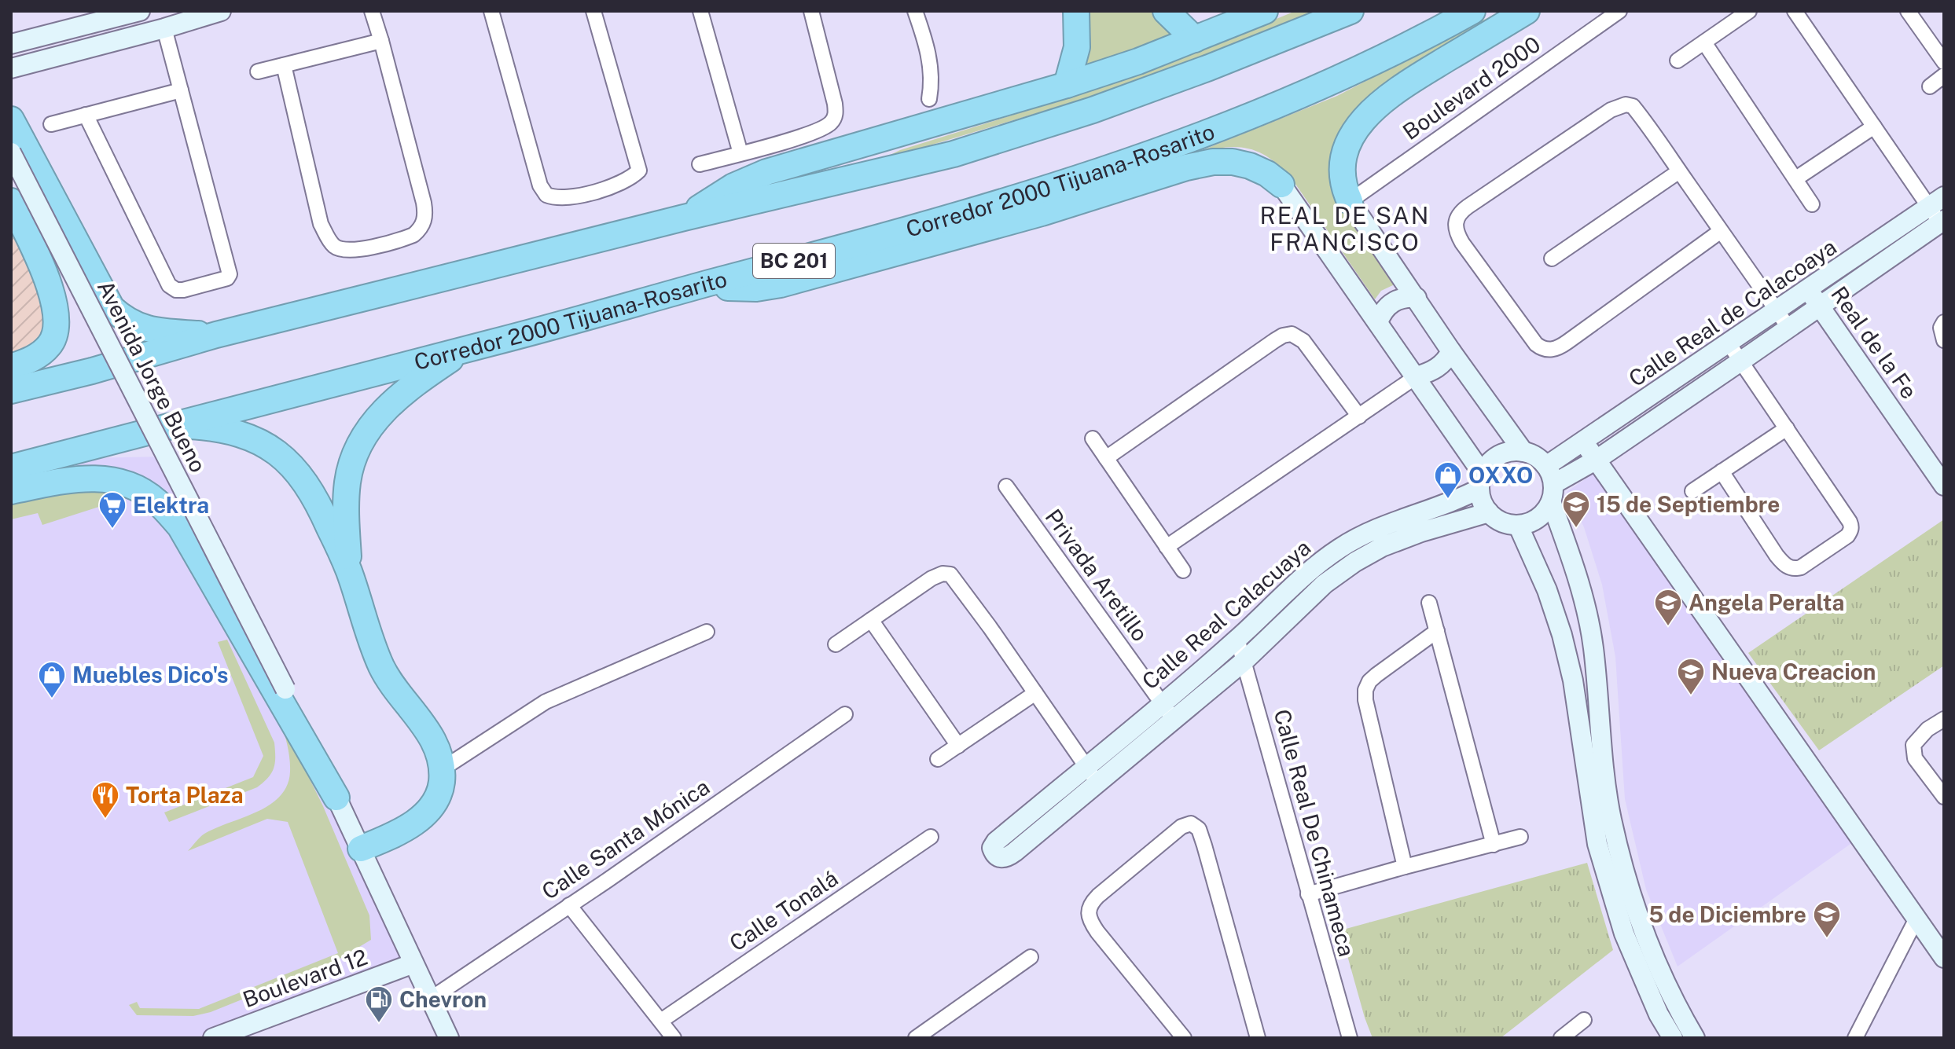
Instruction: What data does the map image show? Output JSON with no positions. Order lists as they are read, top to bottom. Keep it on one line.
{"streets":{"highway":["Corredor 2000 Tijuana-Rosarito","BC 201"],"street":["Boulevard 2000","Calle Real de Calacoaya","Real de la Fe","Avenida Jorge Bueno","Privada Aretillo","Calle Real Calacuaya","Calle Real De Chinameca","Calle Santa Mónica","Calle Tonalá","Boulevard 12"]},"crossings":[["Calle Real de Calacoaya","Real de la Fe"],["Calle Real de Calacoaya","Calle Real Calacuaya"],["Avenida Jorge Bueno","Calle Santa Mónica"],["Avenida Jorge Bueno","Boulevard 12"],["Privada Aretillo","Calle Real Calacuaya"],["Calle Real Calacuaya","Calle Real De Chinameca"]],"districts":["REAL DE SAN FRANCISCO"],"places":{"shop":["OXXO","Muebles Dico's"],"school or university":["15 de Septiembre","Angela Peralta","Nueva Creacion","5 de Diciembre"],"supermarket":["Elektra"],"restaurant":["Torta Plaza"],"fuel station":["Chevron"]}}
